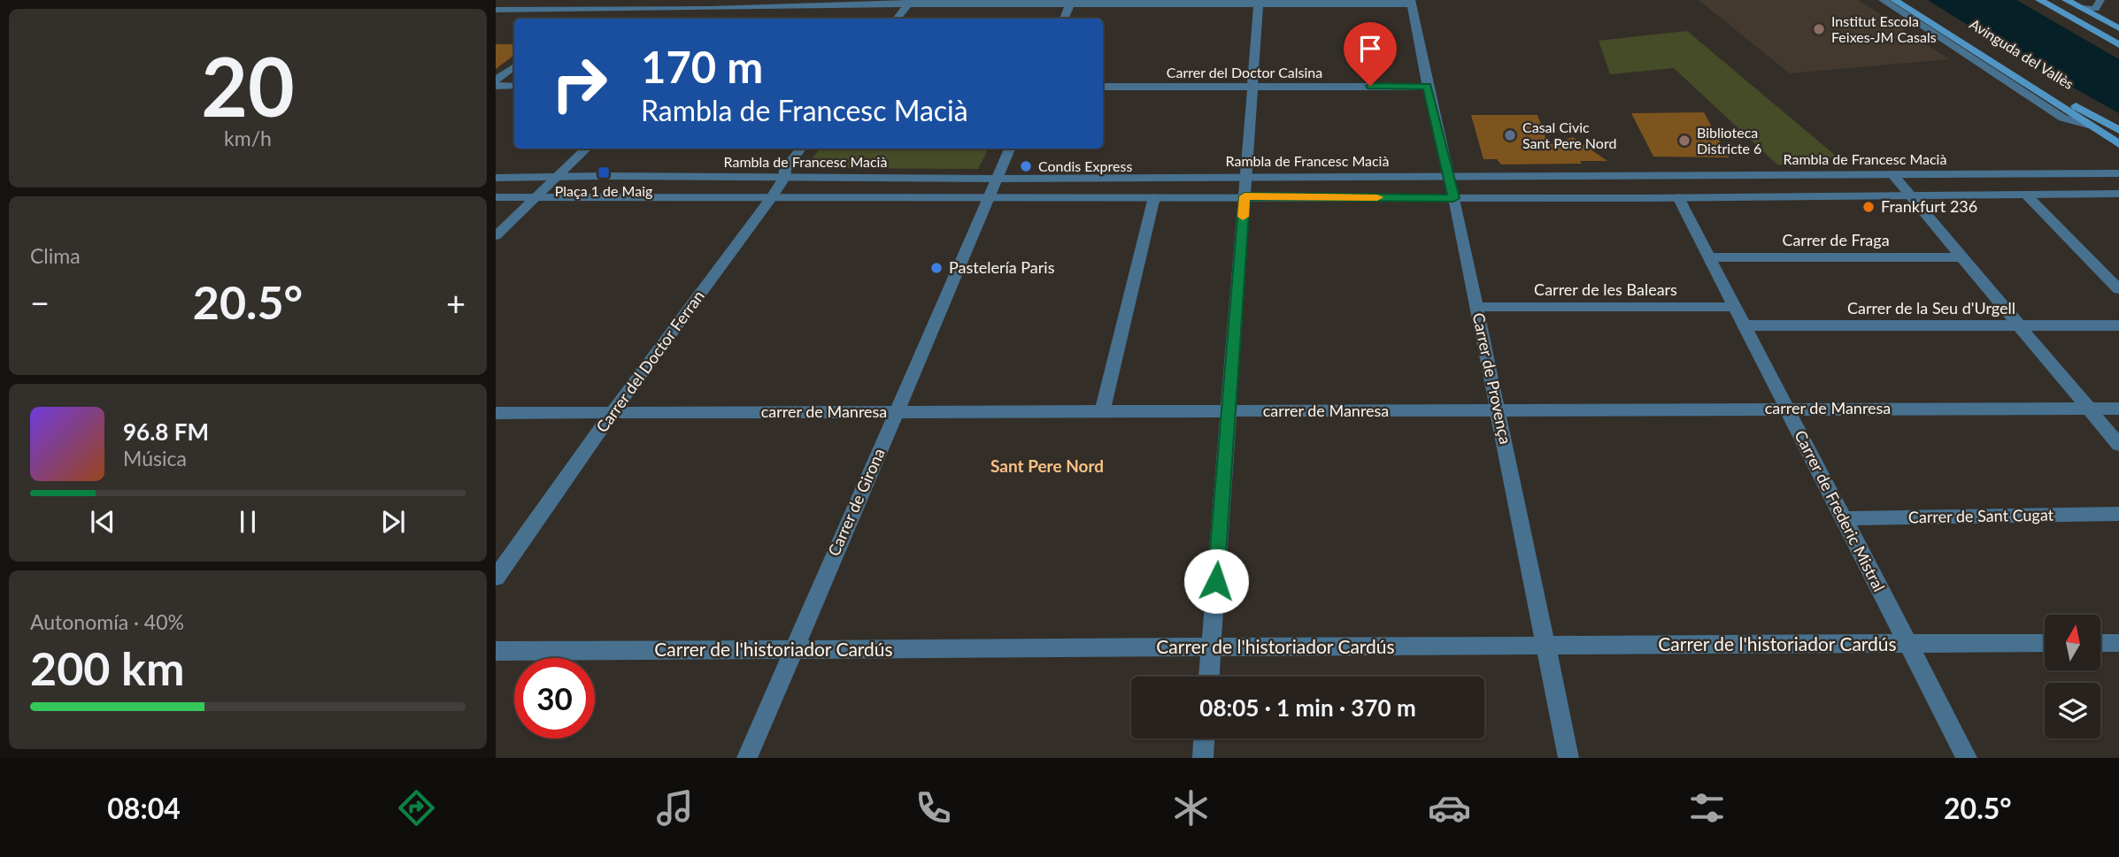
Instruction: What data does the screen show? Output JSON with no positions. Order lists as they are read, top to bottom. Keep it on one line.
{"streets":{"main road":["Avinguda del Vallès"],"street":["Carrer del Doctor Calsina","Rambla de Francesc Macià","Carrer de Fraga","Carrer de les Balears","Carrer de la Seu d'Urgell","Carrer del Doctor Ferran","Carrer de Provença","carrer de Manresa","Carrer de Girona","Carrer de Frederic Mistral","Carrer de Sant Cugat","Carrer de l'historiador Cardús"]},"crossings":[["Carrer del Doctor Calsina","Carrer de Provença"],["Rambla de Francesc Macià","Carrer del Doctor Ferran"],["Rambla de Francesc Macià","Carrer de Provença"],["Rambla de Francesc Macià","Carrer de Girona"],["Carrer de Fraga","Carrer de Frederic Mistral"],["Carrer de les Balears","Carrer de Provença"],["Carrer de les Balears","Carrer de Frederic Mistral"],["Carrer de la Seu d'Urgell","Carrer de Frederic Mistral"],["Carrer del Doctor Ferran","carrer de Manresa"],["Carrer de Provença","carrer de Manresa"],["Carrer de Provença","Carrer de l'historiador Cardús"],["carrer de Manresa","Carrer de Girona"],["carrer de Manresa","Carrer de Frederic Mistral"],["Carrer de Girona","Carrer de l'historiador Cardús"],["Carrer de Frederic Mistral","Carrer de Sant Cugat"],["Carrer de Frederic Mistral","Carrer de l'historiador Cardús"]],"districts":["Sant Pere Nord"],"places":{"other":["Institut Escola Feixes-JM Casals","Casal Civic Sant Pere Nord","Biblioteca Districte 6","Condis Express","Frankfurt 236","Pastelería Paris"],"transit":["Plaça 1 de Maig"]},"north":"top","page":{"tile":[["20","km/h"],"Clima",["Autonomía · 40%","200 km"]],"turn":["170 m","Rambla de Francesc Macià"],"heat":["−","20.5°","+"],"song":["96.8 FM","Música"],"limit":"30","trip":"08:05 · 1 min · 370 m","tabs":["08:04","20.5°"]}}
